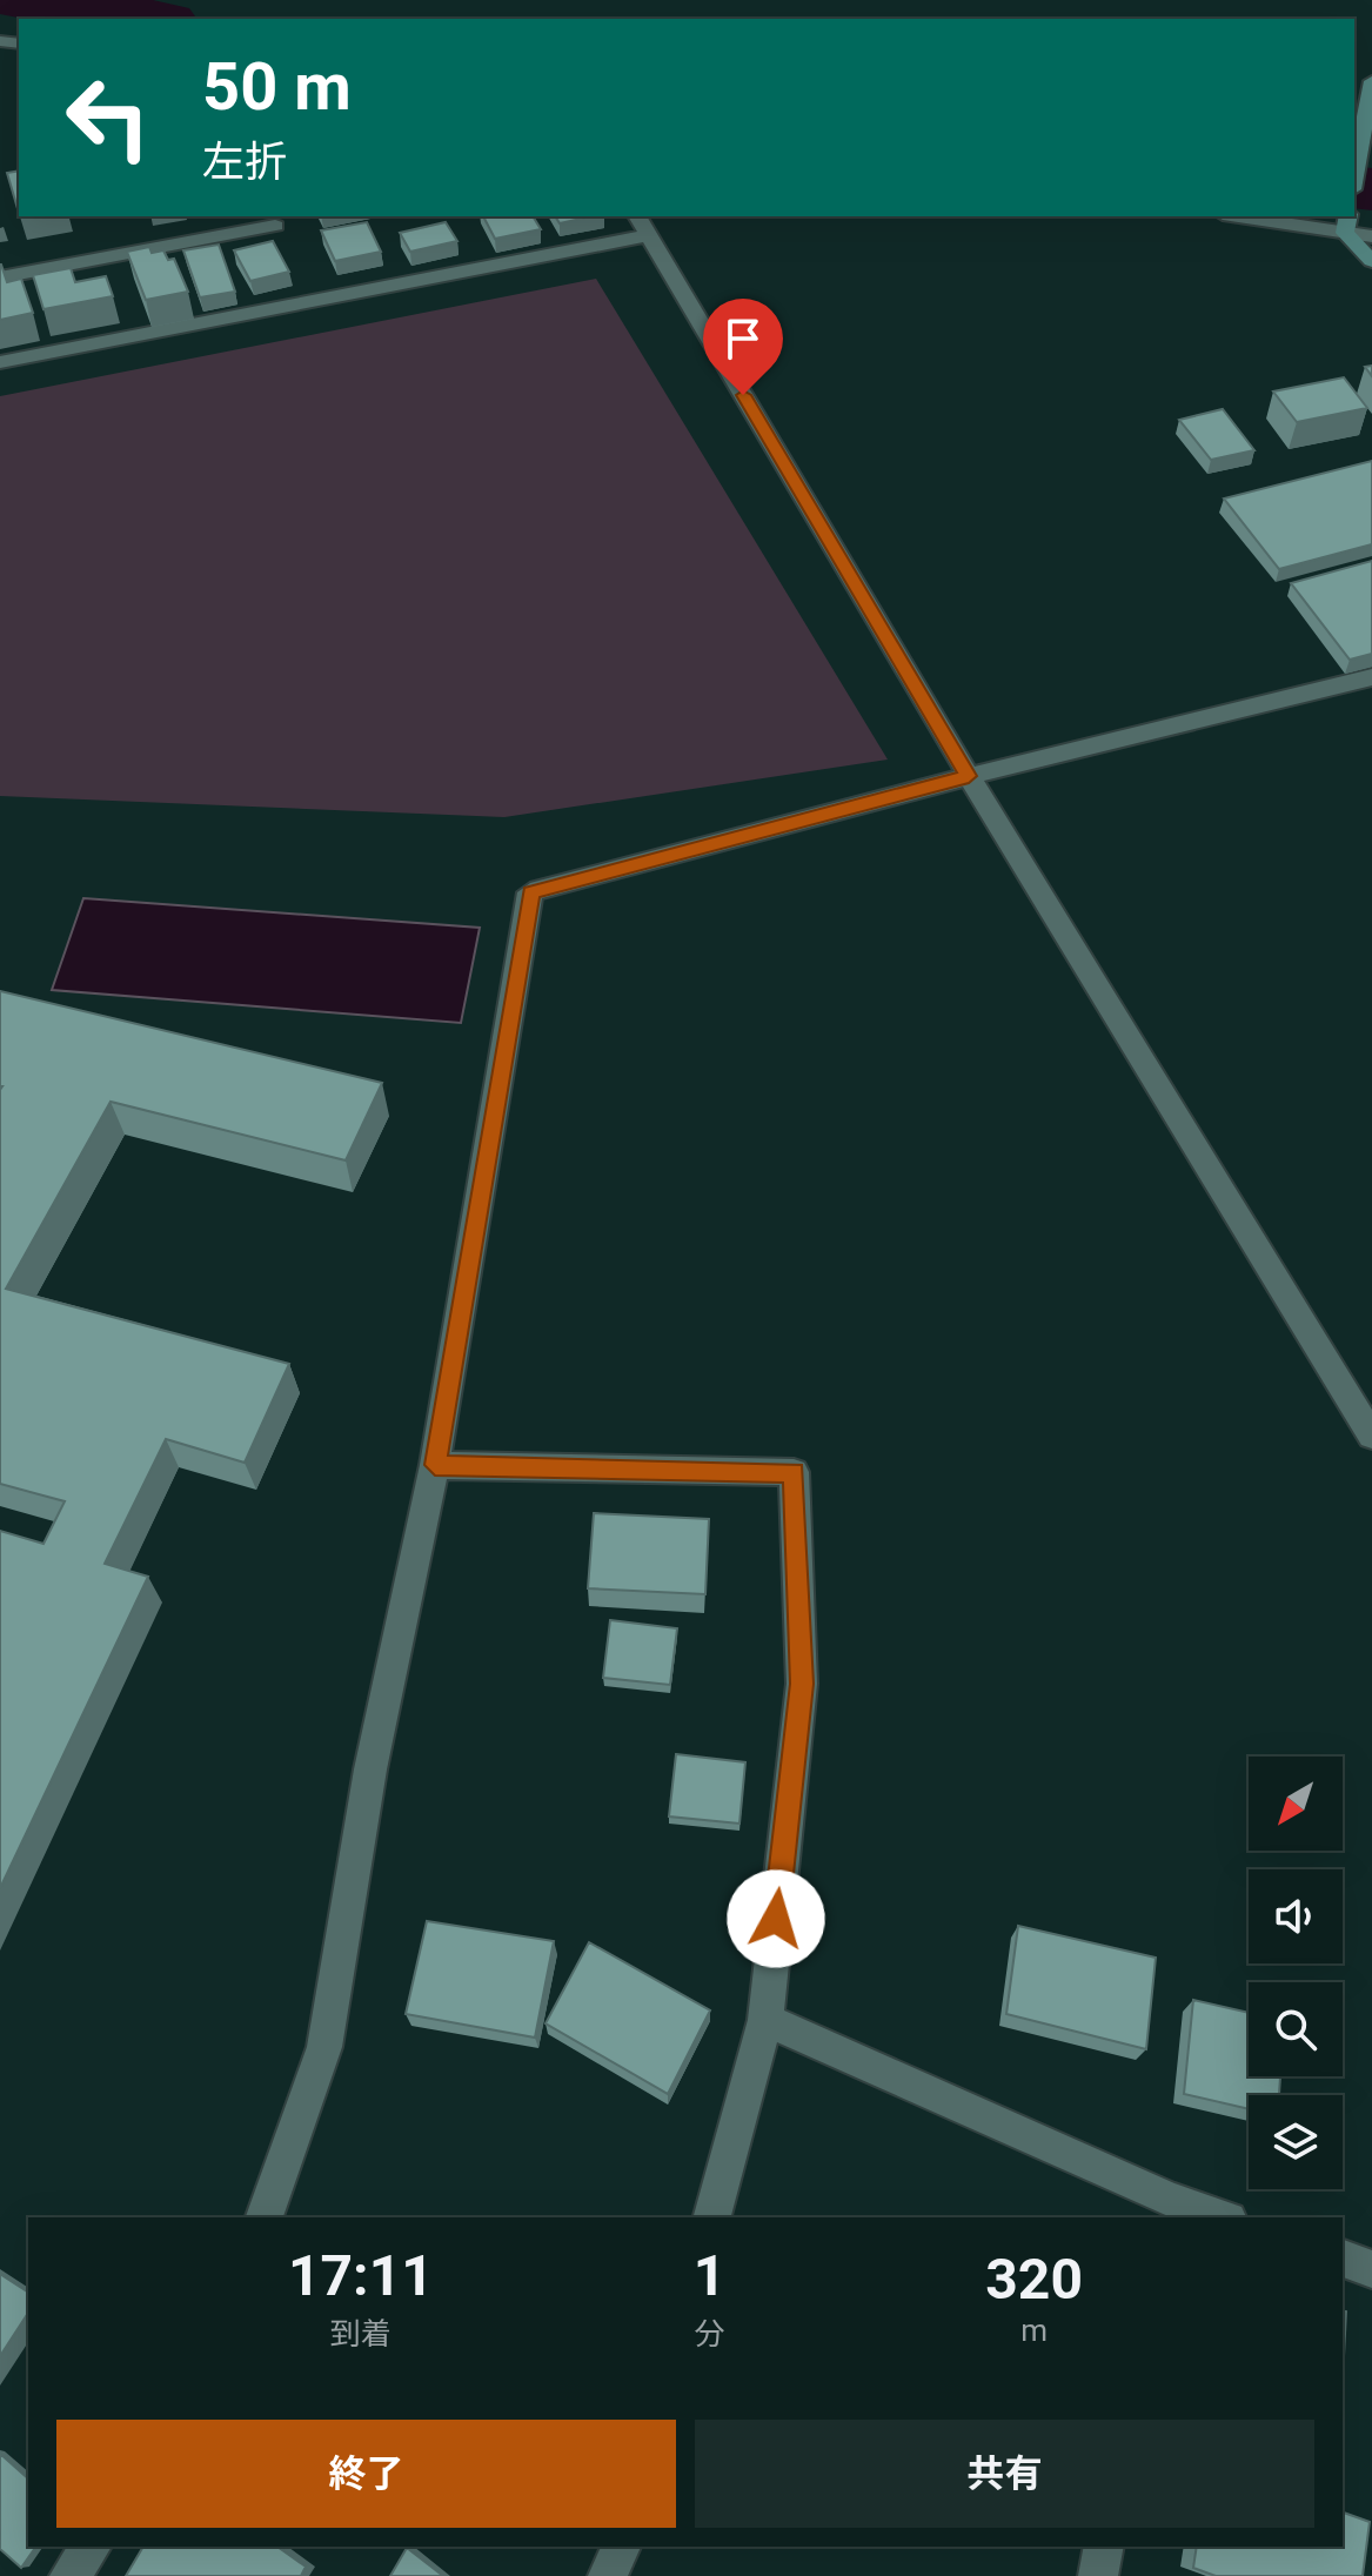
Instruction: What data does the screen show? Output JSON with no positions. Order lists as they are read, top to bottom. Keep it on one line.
{"north":"bottom left","page":{"turn":["50 m","左折"],"eta":["17:11","到着","1","分","320","m"],"buttons":["終了","共有"]}}
